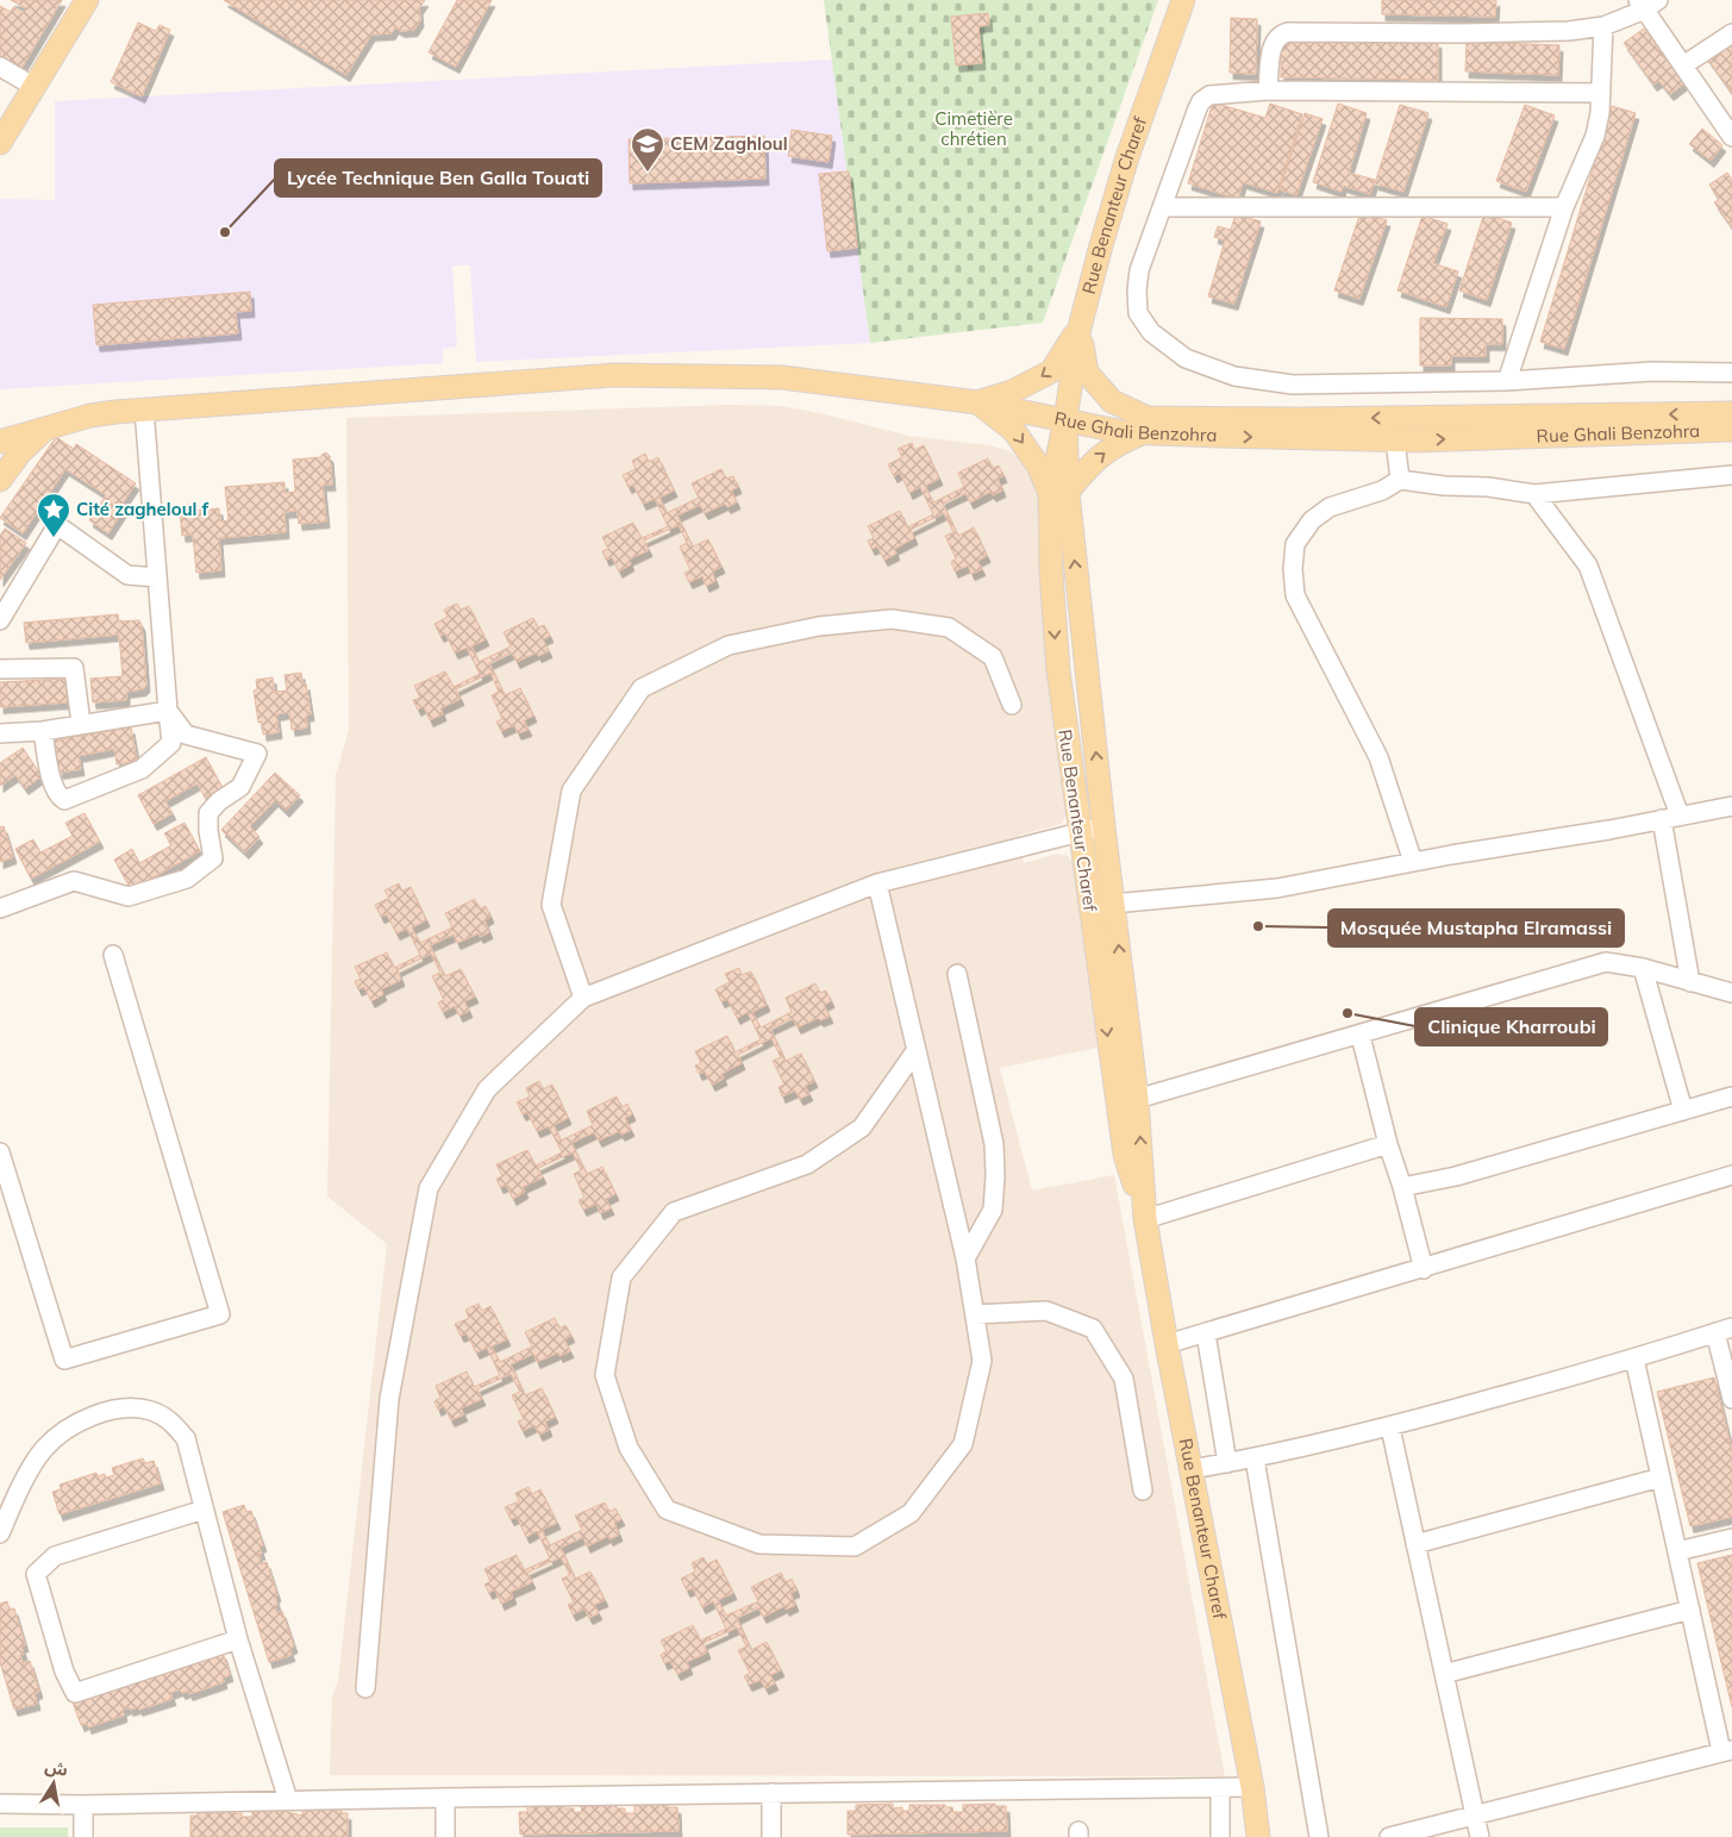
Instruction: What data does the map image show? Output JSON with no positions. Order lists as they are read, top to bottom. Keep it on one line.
{"streets":{"main road":["Rue Benanteur Charef","Rue Ghali Benzohra"]},"crossings":[["Rue Benanteur Charef","Rue Ghali Benzohra"]],"parks":["Cimetière chrétien"],"places":{"school or university":["CEM Zaghloul"],"other":["Lycée Technique Ben Galla Touati","Mosquée Mustapha Elramassi","Clinique Kharroubi"],"place":["Cité zagheloul f"]},"north":"top"}
